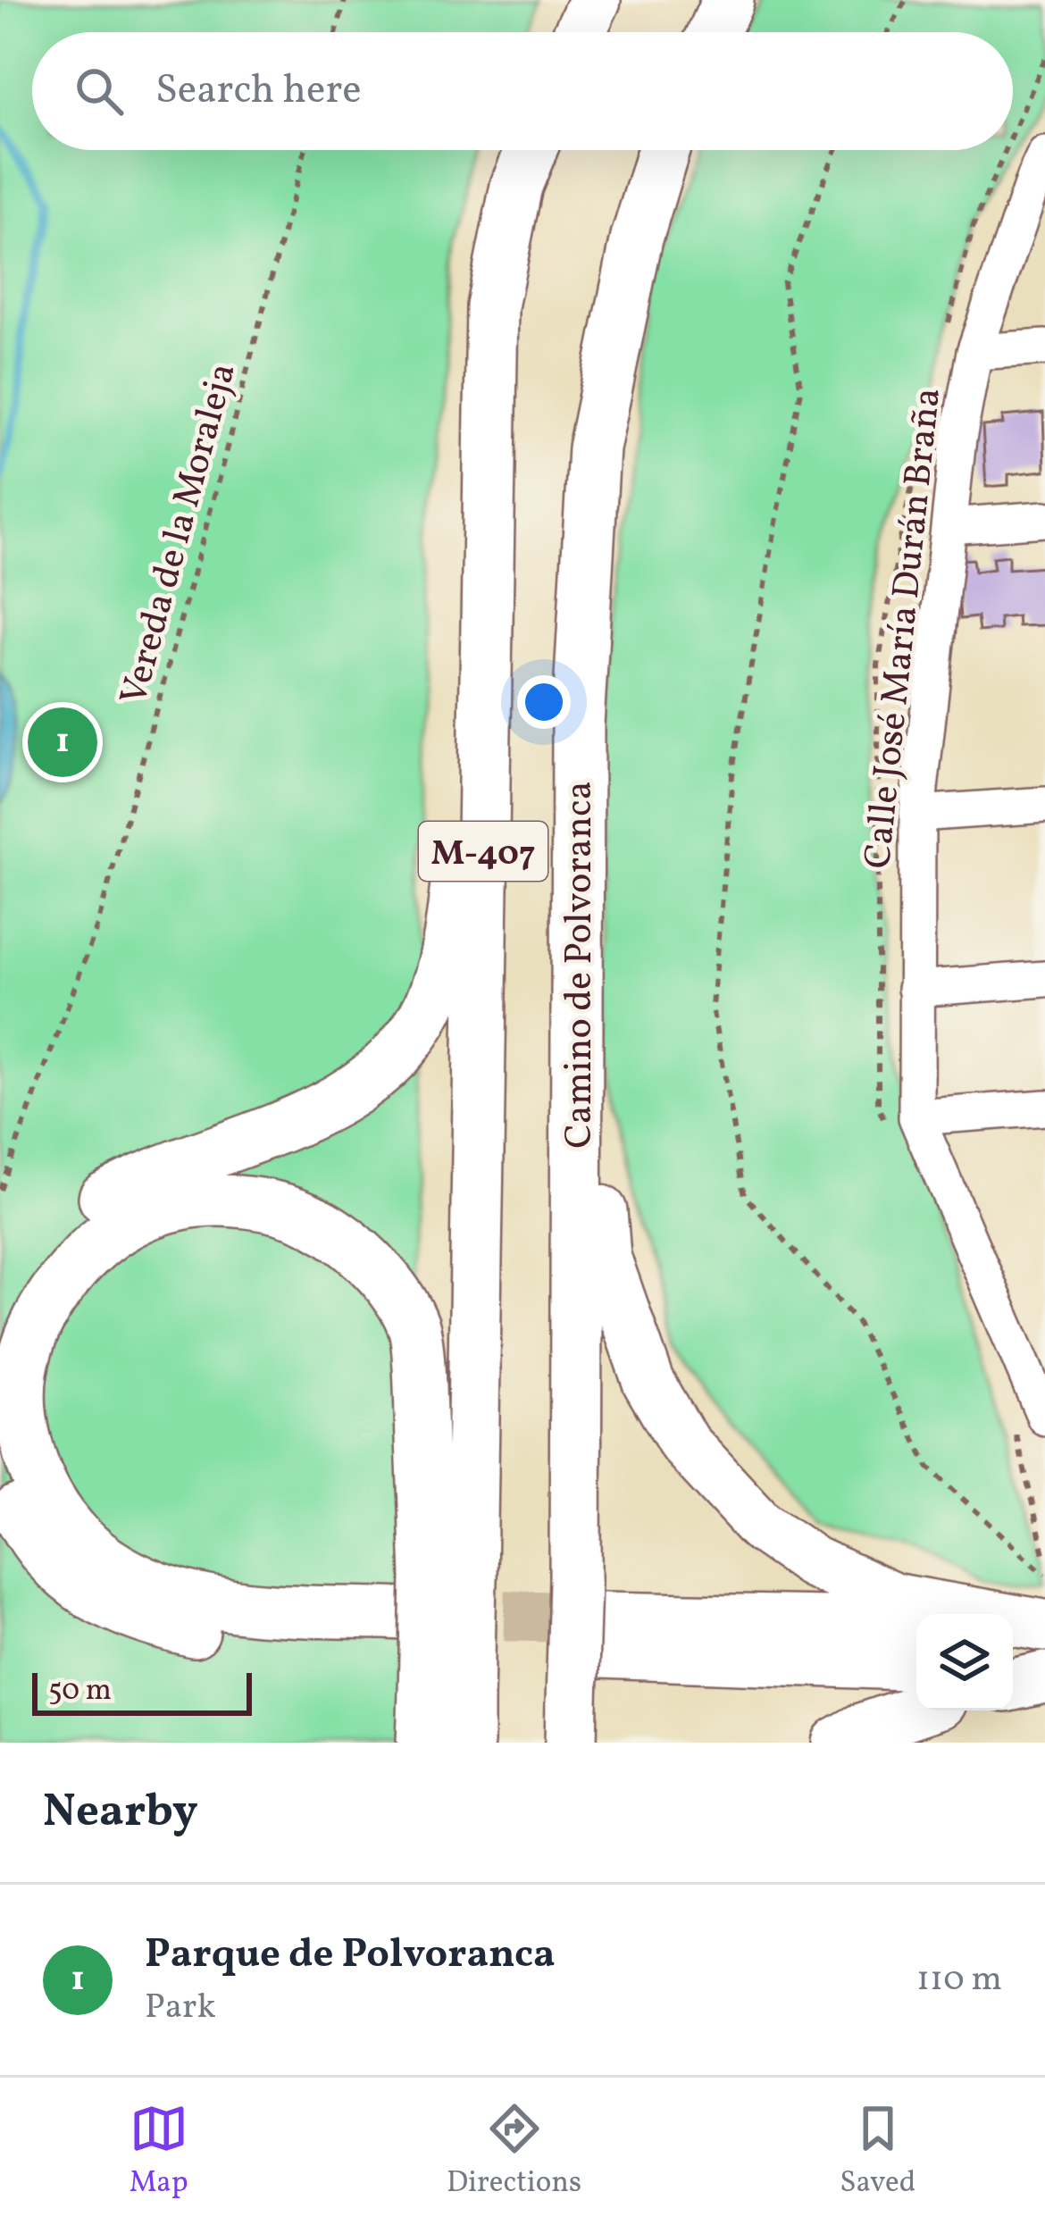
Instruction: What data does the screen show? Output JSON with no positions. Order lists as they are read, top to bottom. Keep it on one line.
{"streets":{"highway":["M-407","Camino de Polvoranca"],"street":["Calle José María Durán Braña"],"path":["Vereda de la Moraleja"]},"crossings":[["M-407","Camino de Polvoranca"]],"scale_bar":"50 m","page":{"search":"Search here","pins":"1","scale":"50 m","heading":"Nearby","list":[{"mark":"1","name":"Parque de Polvoranca","note":"Park","value":"110 m"}],"nav":["Map","Directions","Saved"]}}
